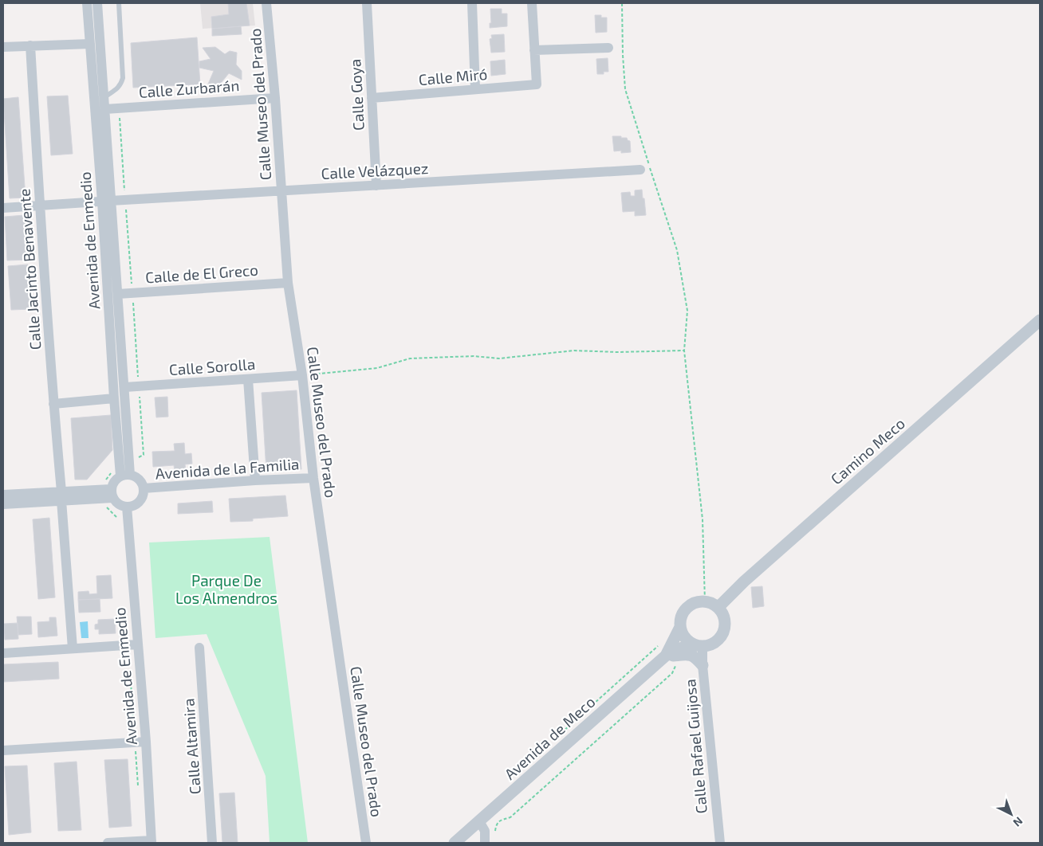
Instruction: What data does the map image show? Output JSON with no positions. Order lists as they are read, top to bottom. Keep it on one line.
{"streets":{"street":["Calle Miró","Calle Zurbarán","Calle Goya","Calle Museo del Prado","Calle Velázquez","Avenida de Enmedio","Calle Jacinto Benavente","Calle de El Greco","Calle Sorolla","Camino Meco","Avenida de la Familia","Avenida de Meco","Calle Altamira","Calle Rafael Guijosa"]},"crossings":[["Calle Miró","Calle Goya"],["Calle Zurbarán","Calle Museo del Prado"],["Calle Zurbarán","Avenida de Enmedio"],["Calle Goya","Calle Velázquez"],["Calle Museo del Prado","Calle Velázquez"],["Calle Museo del Prado","Calle de El Greco"],["Calle Museo del Prado","Calle Sorolla"],["Calle Museo del Prado","Avenida de la Familia"],["Calle Velázquez","Avenida de Enmedio"],["Calle Velázquez","Calle Jacinto Benavente"],["Avenida de Enmedio","Calle de El Greco"],["Avenida de Enmedio","Calle Sorolla"],["Avenida de Enmedio","Avenida de la Familia"],["Camino Meco","Avenida de Meco"],["Camino Meco","Calle Rafael Guijosa"],["Avenida de Meco","Calle Rafael Guijosa"]],"parks":["Parque De Los Almendros"],"north":"bottom right"}
